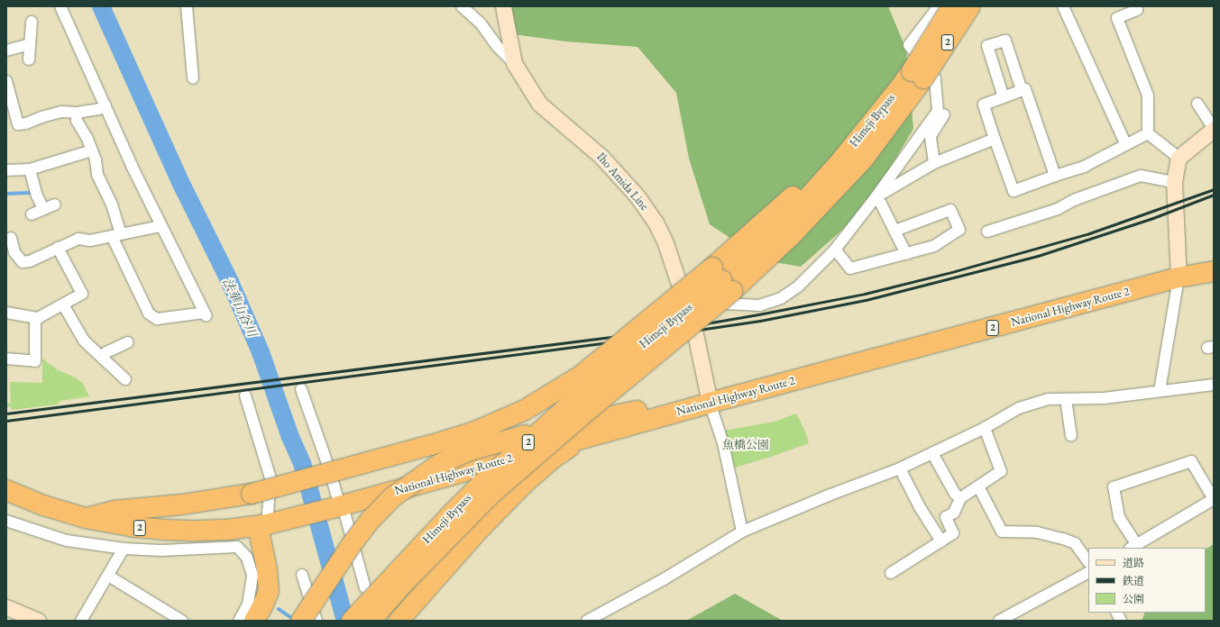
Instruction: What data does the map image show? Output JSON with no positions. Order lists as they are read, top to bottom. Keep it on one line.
{"streets":{"highway":["2","Himeji Bypass","National Highway Route 2"],"main road":["Iho Amida Line"]},"crossings":[["Iho Amida Line","National Highway Route 2"]],"water":["法華山谷川"],"parks":["魚橋公園"],"legend":["道路","鉄道","公園"]}
